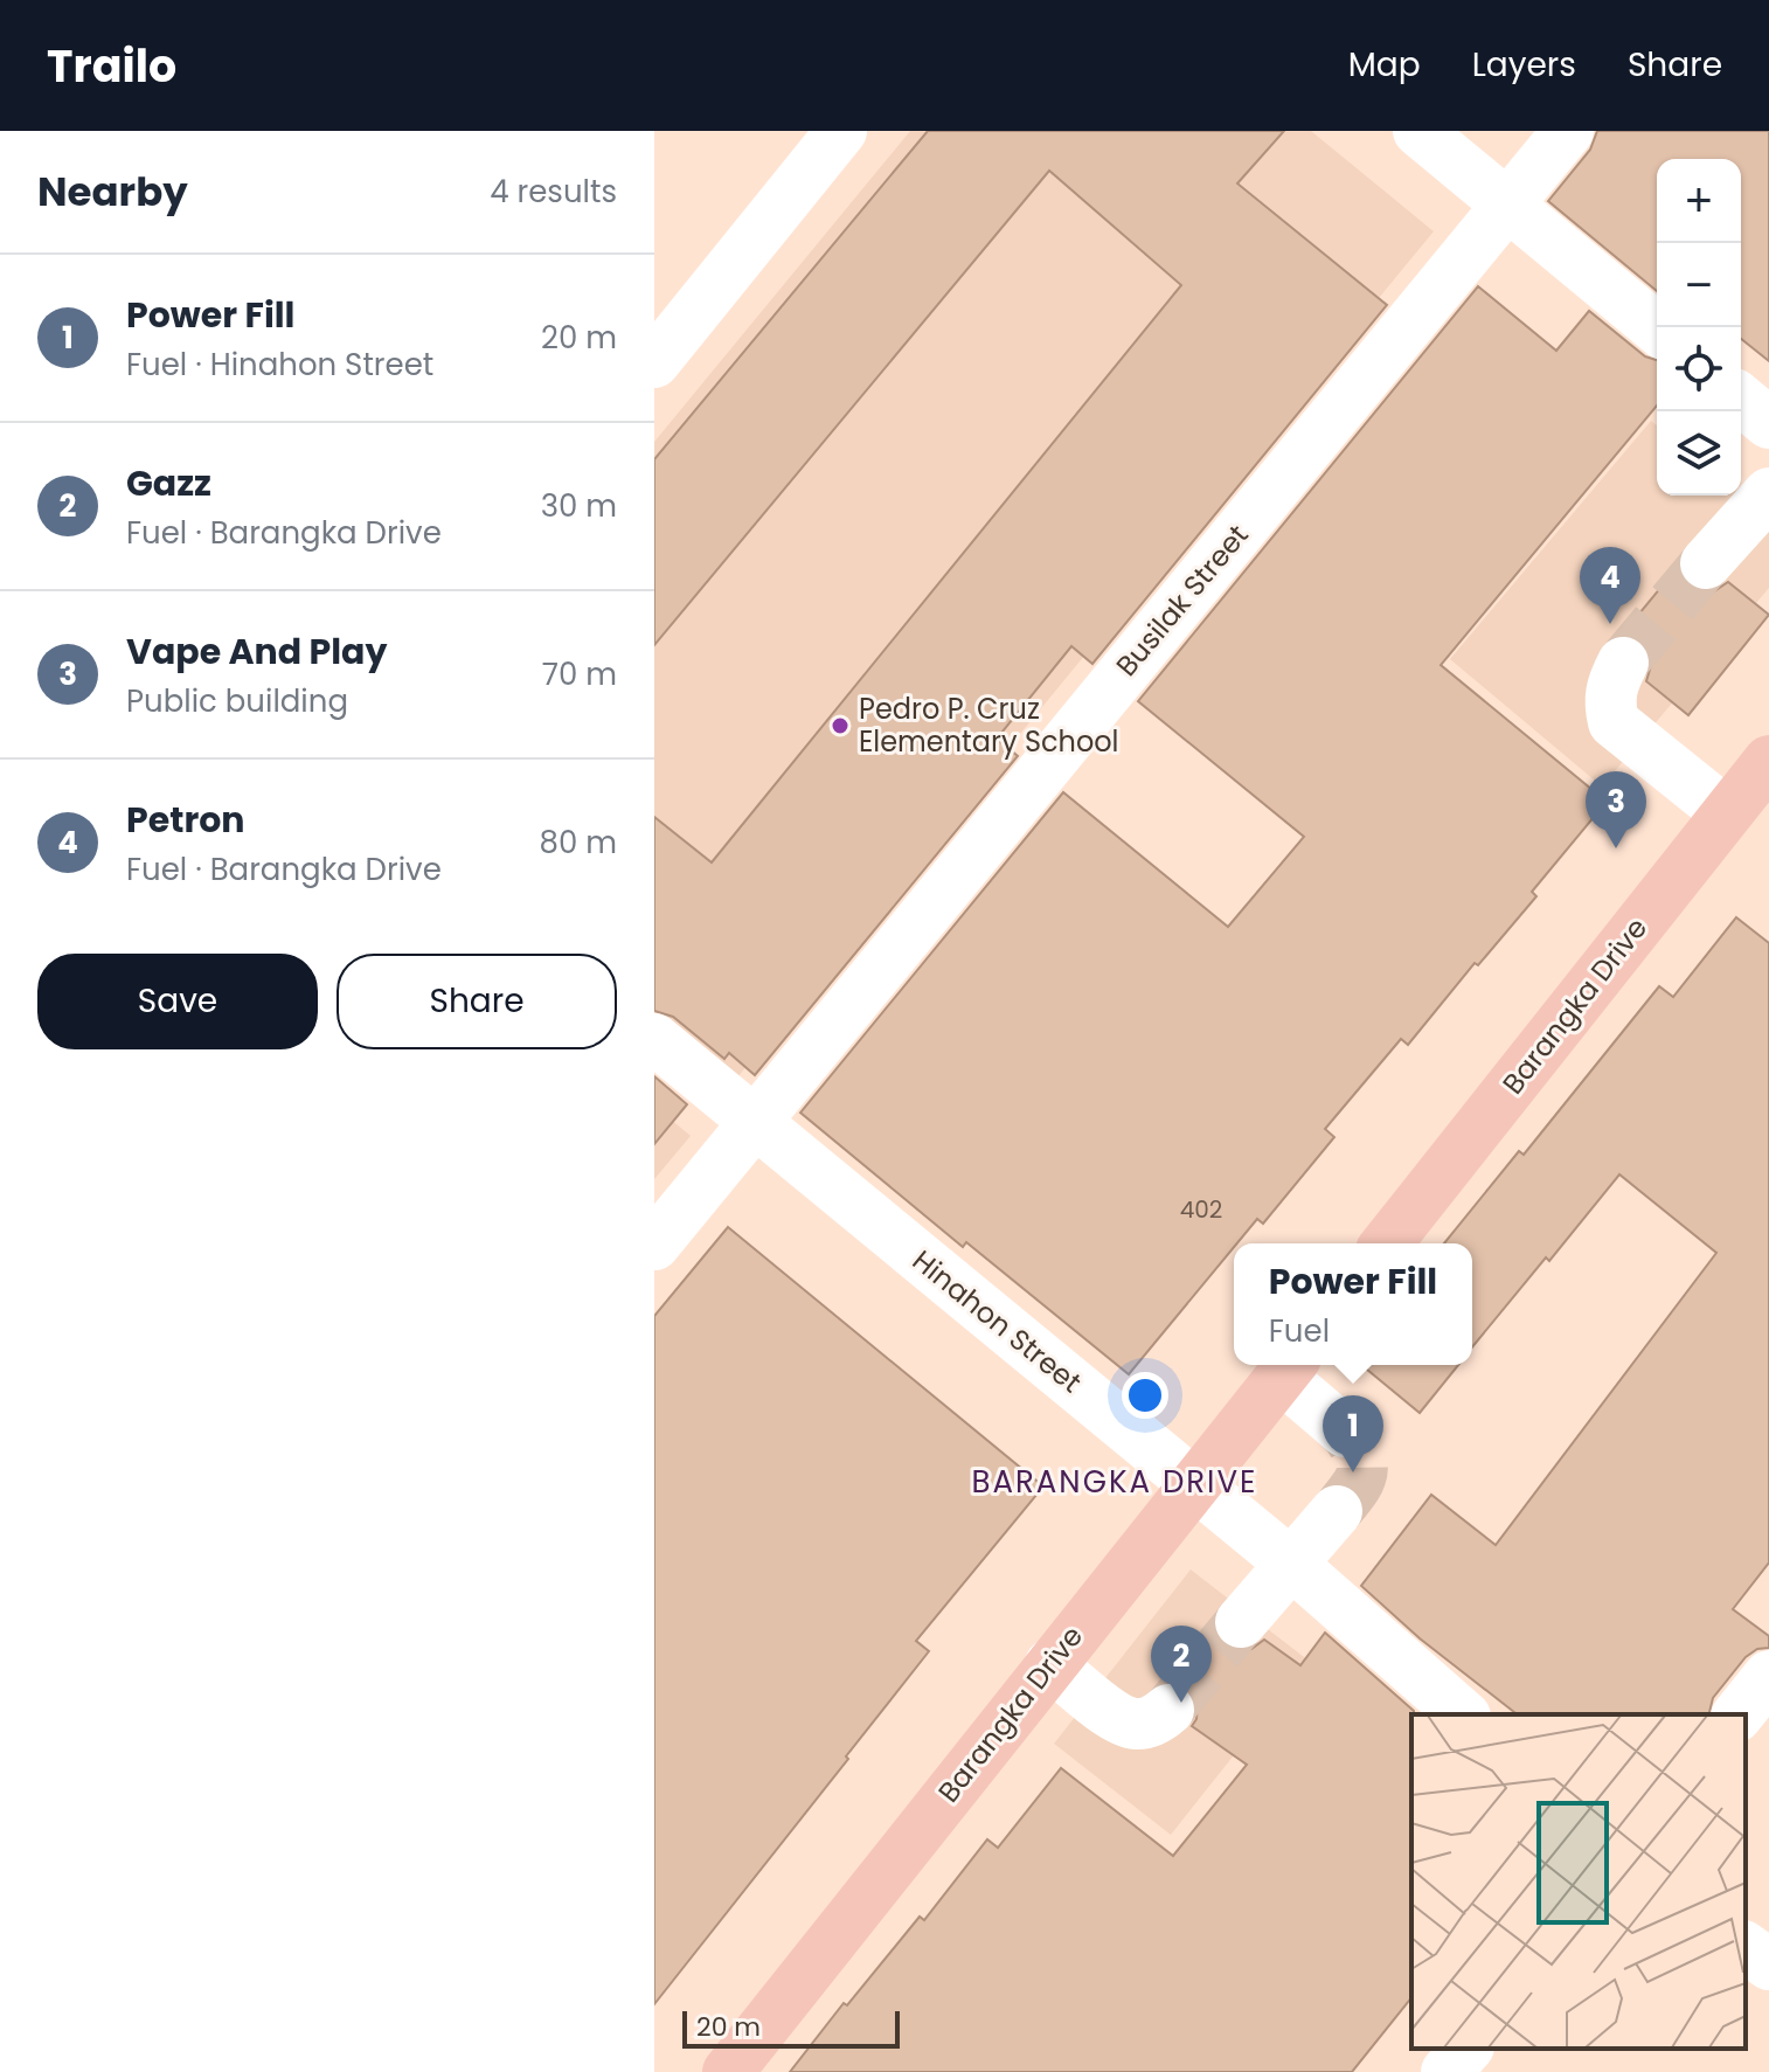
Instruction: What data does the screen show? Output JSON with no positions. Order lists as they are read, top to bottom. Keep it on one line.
{"streets":{"main road":["Barangka Drive"],"street":["Busilak Street","Hinahon Street"]},"crossings":[["Busilak Street","Hinahon Street"],["Barangka Drive","Hinahon Street"]],"districts":["BARANGKA DRIVE"],"places":["Pedro P. Cruz Elementary School"],"house_numbers":["402"],"scale_bar":"20 m","page":{"header":"Trailo","nav":["Map","Layers","Share"],"heading":["Nearby","4 results"],"map_buttons":["+","−"],"list":[{"mark":"1","name":"Power Fill","note":"Fuel · Hinahon Street","value":"20 m"},{"mark":"2","name":"Gazz","note":"Fuel · Barangka Drive","value":"30 m"},{"mark":"3","name":"Vape And Play","note":"Public building","value":"70 m"},{"mark":"4","name":"Petron","note":"Fuel · Barangka Drive","value":"80 m"}],"pins":["4","3","1","2"],"buttons":["Save","Share"],"popup":["Power Fill","Fuel"],"scale":"20 m"}}
